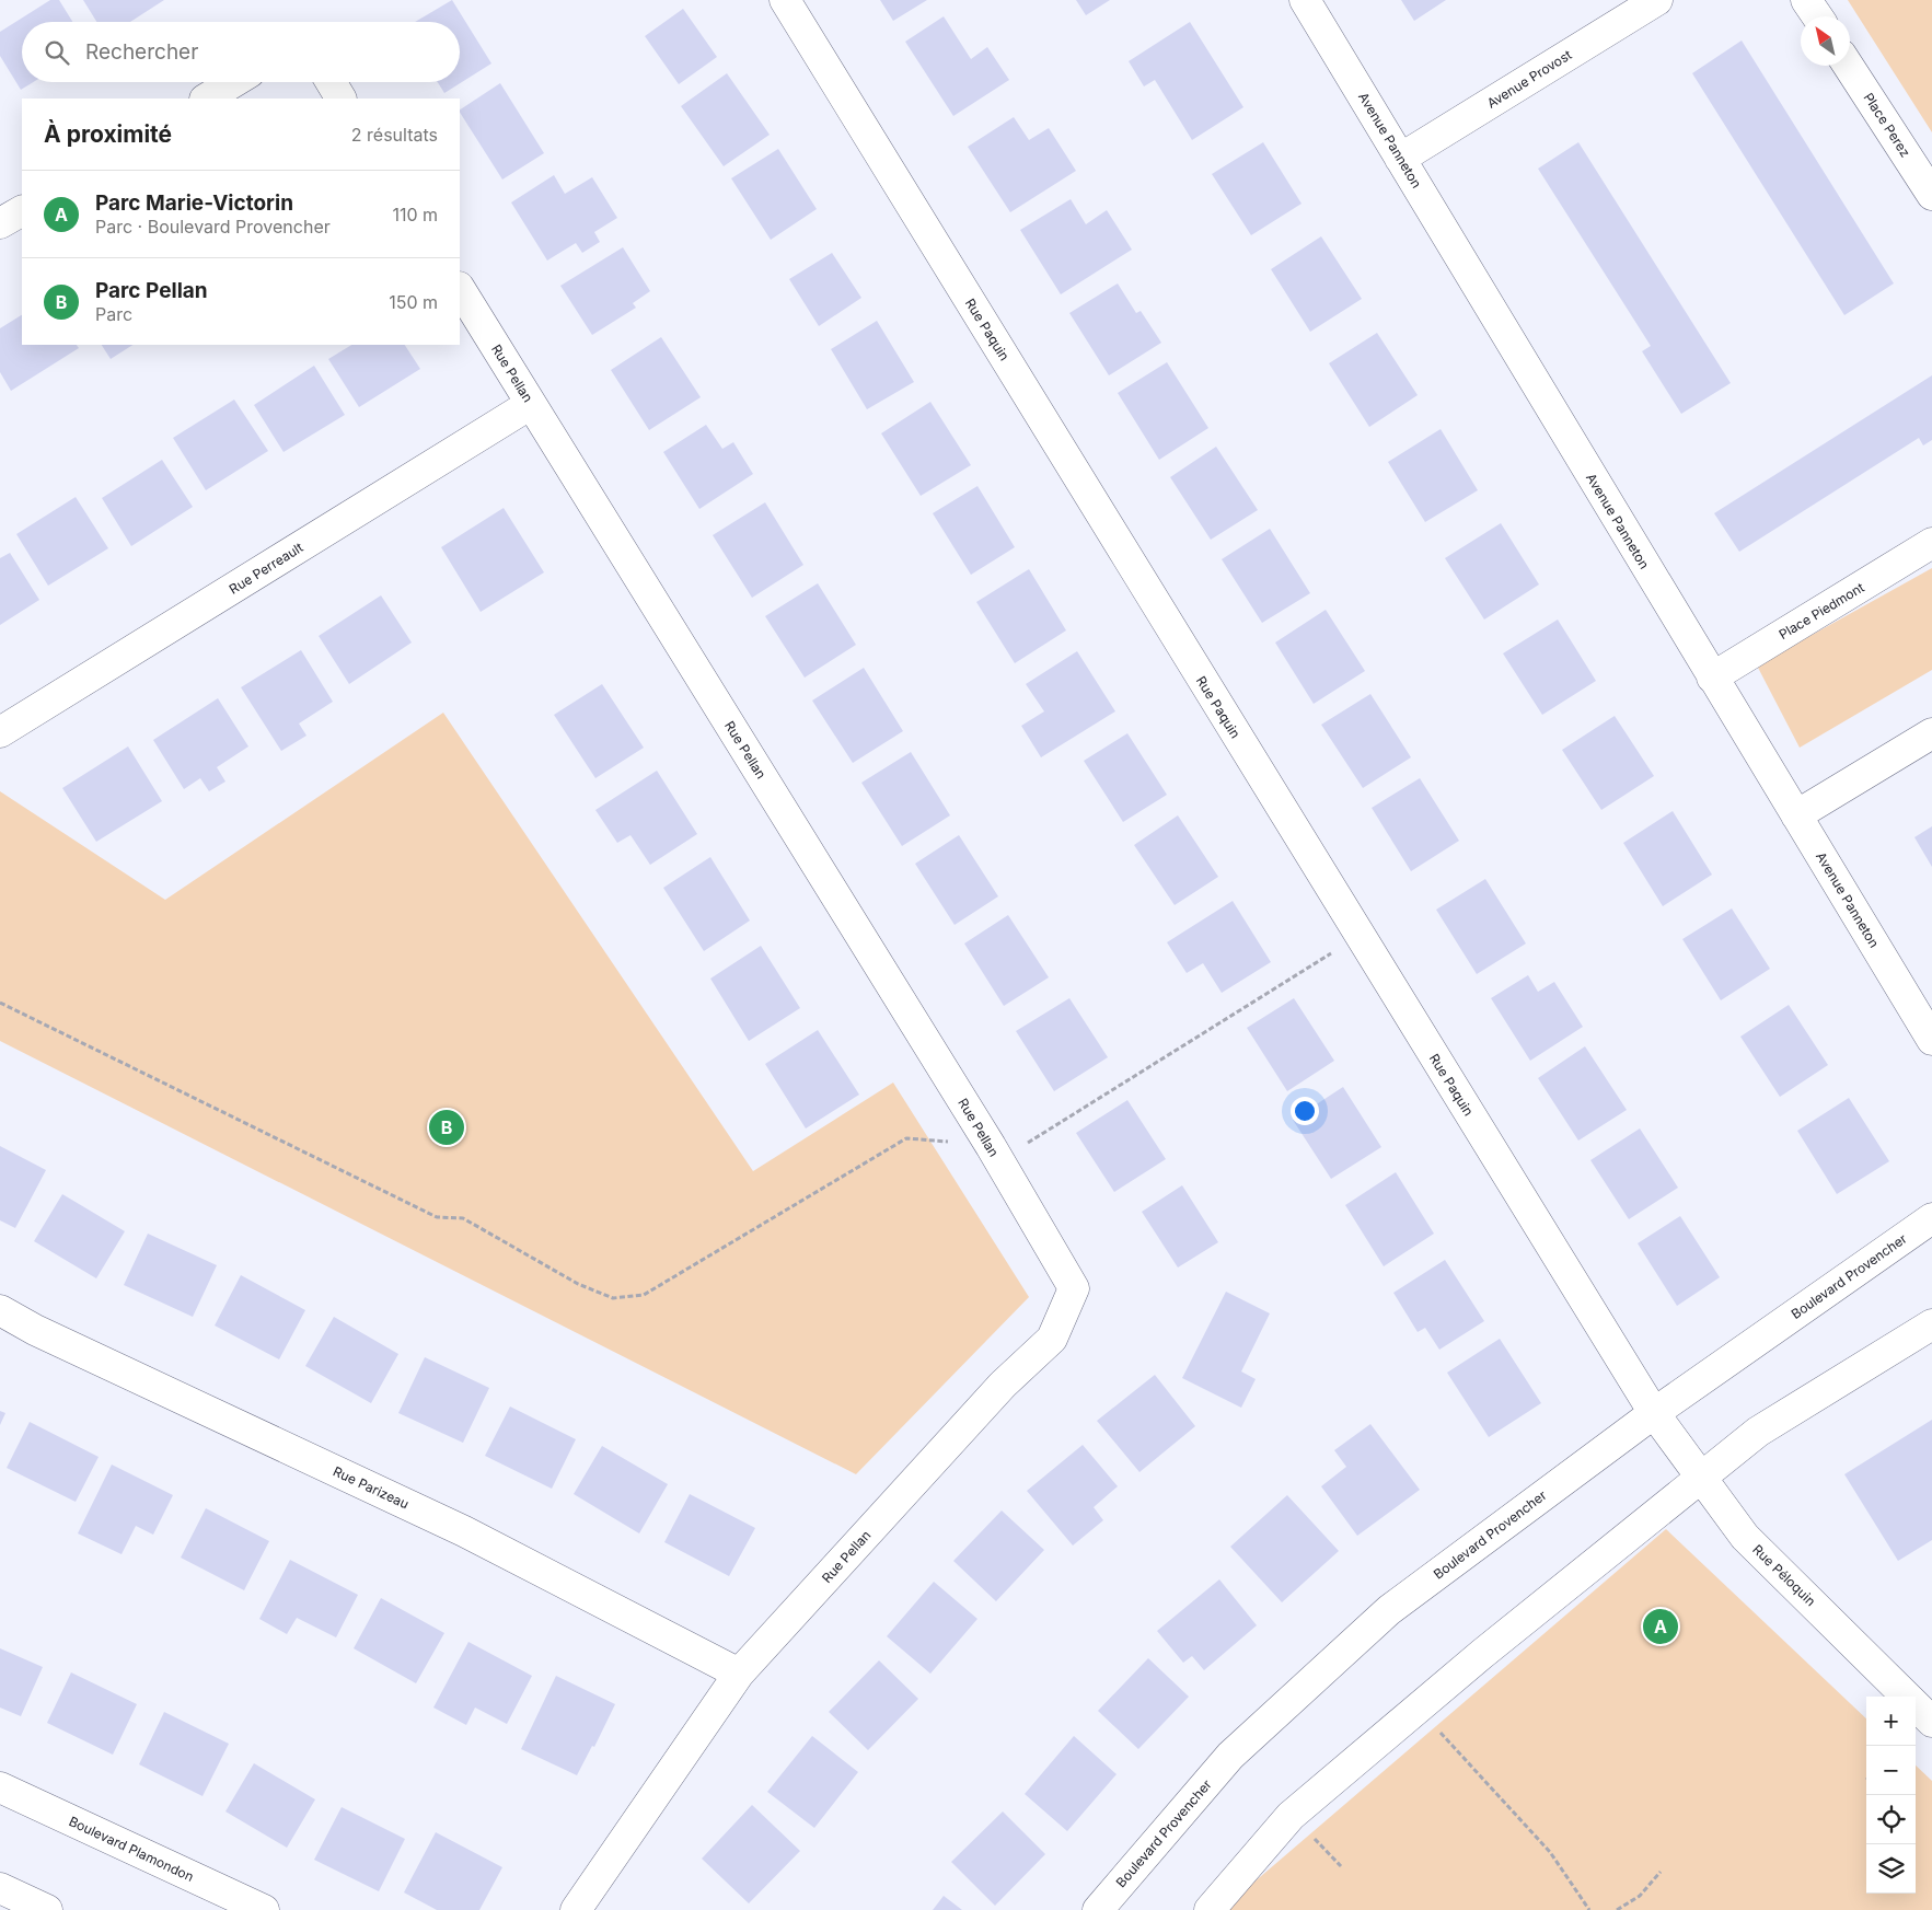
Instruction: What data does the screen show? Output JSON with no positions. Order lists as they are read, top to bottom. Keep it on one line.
{"streets":{"street":["Avenue Provost","Place Perez","Avenue Panneton","Rue Paquin","Rue Pellan","Rue Perreault","Place Piedmont","Boulevard Provencher","Rue Parizeau","Rue Péloquin","Boulevard Plamondon"]},"crossings":[["Avenue Provost","Avenue Panneton"],["Avenue Panneton","Place Piedmont"],["Rue Paquin","Boulevard Provencher"],["Rue Paquin","Rue Péloquin"],["Rue Pellan","Rue Perreault"],["Rue Pellan","Rue Parizeau"],["Boulevard Provencher","Rue Péloquin"]],"north":"top left","page":{"search":"Rechercher","heading":["À proximité","2 résultats"],"list":[{"mark":"A","name":"Parc Marie-Victorin","note":"Parc · Boulevard Provencher","value":"110 m"},{"mark":"B","name":"Parc Pellan","note":"Parc","value":"150 m"}],"pins":["B","A"],"map_buttons":["+","−"]}}
